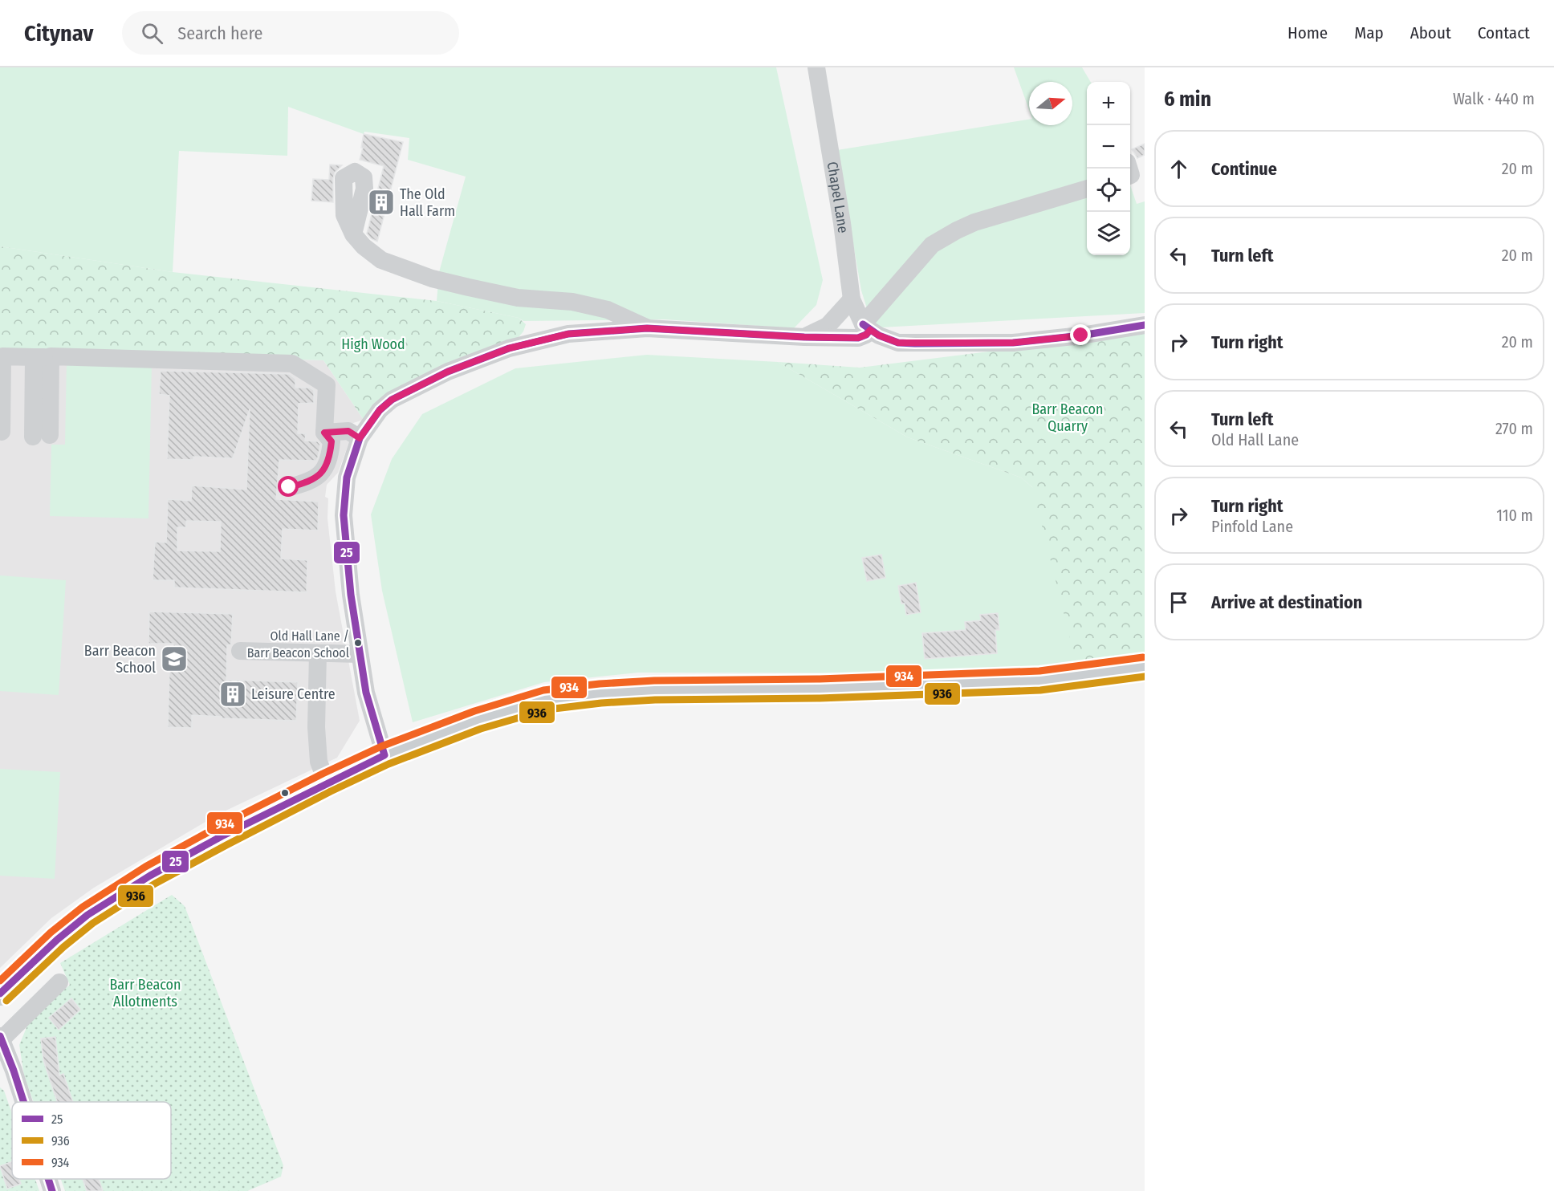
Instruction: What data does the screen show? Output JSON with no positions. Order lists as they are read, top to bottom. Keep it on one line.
{"streets":{"street":["Chapel Lane"]},"parks":["High Wood","Barr Beacon Quarry","Barr Beacon Allotments"],"places":{"building":["The Old Hall Farm","Leisure Centre"],"other":["Old Hall Lane / Barr Beacon School"],"school or university":["Barr Beacon School"]},"lines":["transit line 25","transit line 934","transit line 936"],"legend":["25","936","934"],"north":"right","page":{"header":"Citynav","search":"Search here","nav":["Home","Map","About","Contact"],"heading":["6 min","Walk · 440 m"],"map_buttons":["+","−"],"list":[["Continue","20 m"],["Turn left","20 m"],["Turn right","20 m"],["Turn left","Old Hall Lane","270 m"],["Turn right","Pinfold Lane","110 m"],"Arrive at destination"]}}
